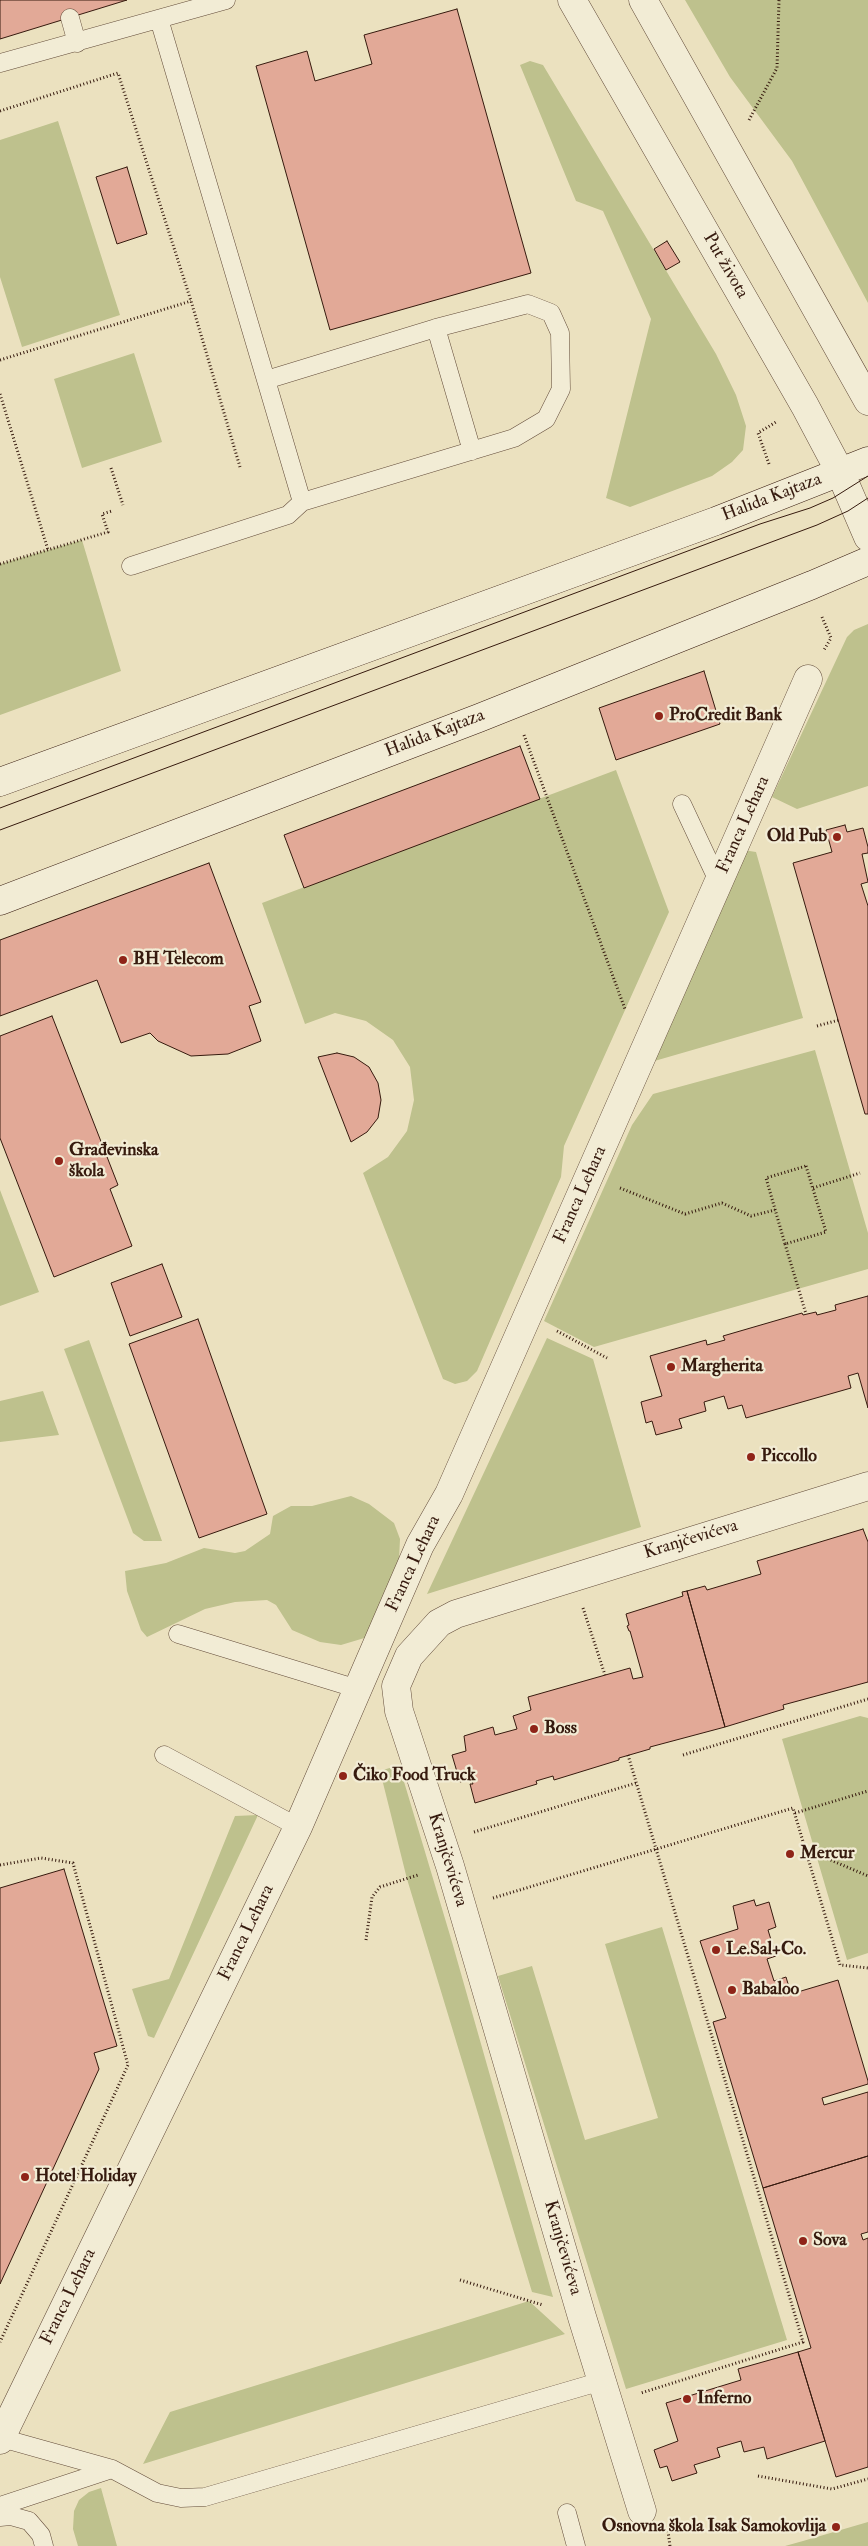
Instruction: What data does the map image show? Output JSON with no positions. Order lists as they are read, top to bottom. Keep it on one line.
{"streets":{"street":["Put života","Halida Kajtaza","Franca Lehara","Kranjčevićeva"]},"crossings":[["Put života","Halida Kajtaza"]],"places":["ProCredit Bank","Old Pub","BH Telecom","Građevinska škola","Margherita","Piccollo","Boss","Čiko Food Truck","Mercur","Le.Sal+Co.","Babaloo","Hotel Holiday","Sova","Inferno","Osnovna škola Isak Samokovlija"]}
